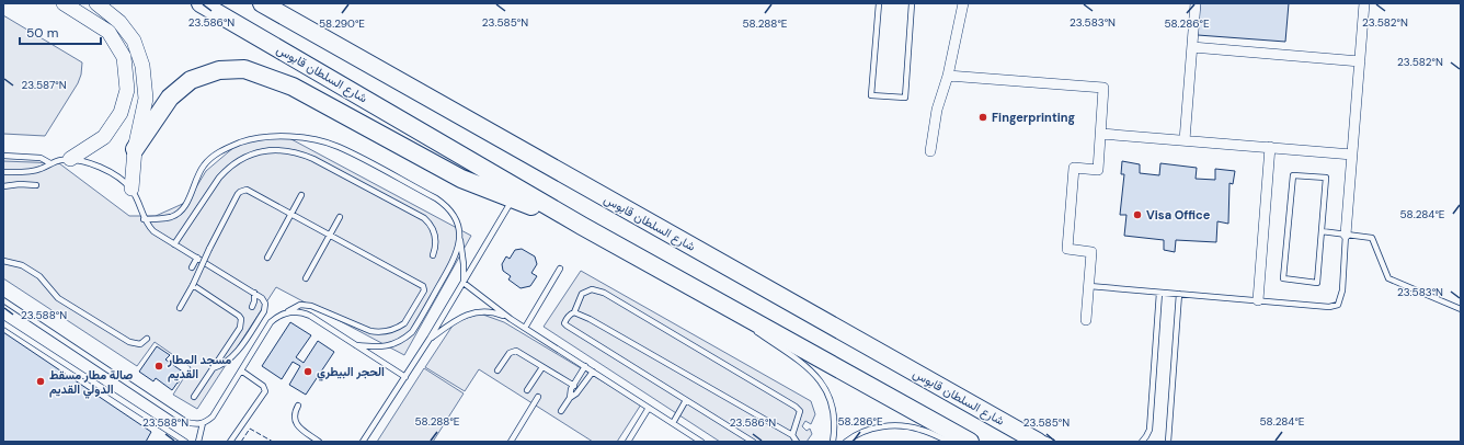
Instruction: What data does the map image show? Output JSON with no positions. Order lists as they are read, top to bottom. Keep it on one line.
{"streets":{"highway":["شارع السلطان قابوس"]},"places":["Fingerprinting","Visa Office","مسجد المطار القديم","الحجر البيطري","صالة مطار مسقط الدولي القديم"],"scale_bar":"50 m","coordinates":["23.582°N","23.585°N","23.586°N","23.583°N","58.290°E","58.288°E","58.286°E","23.587°N","58.284°E","23.588°N"]}
